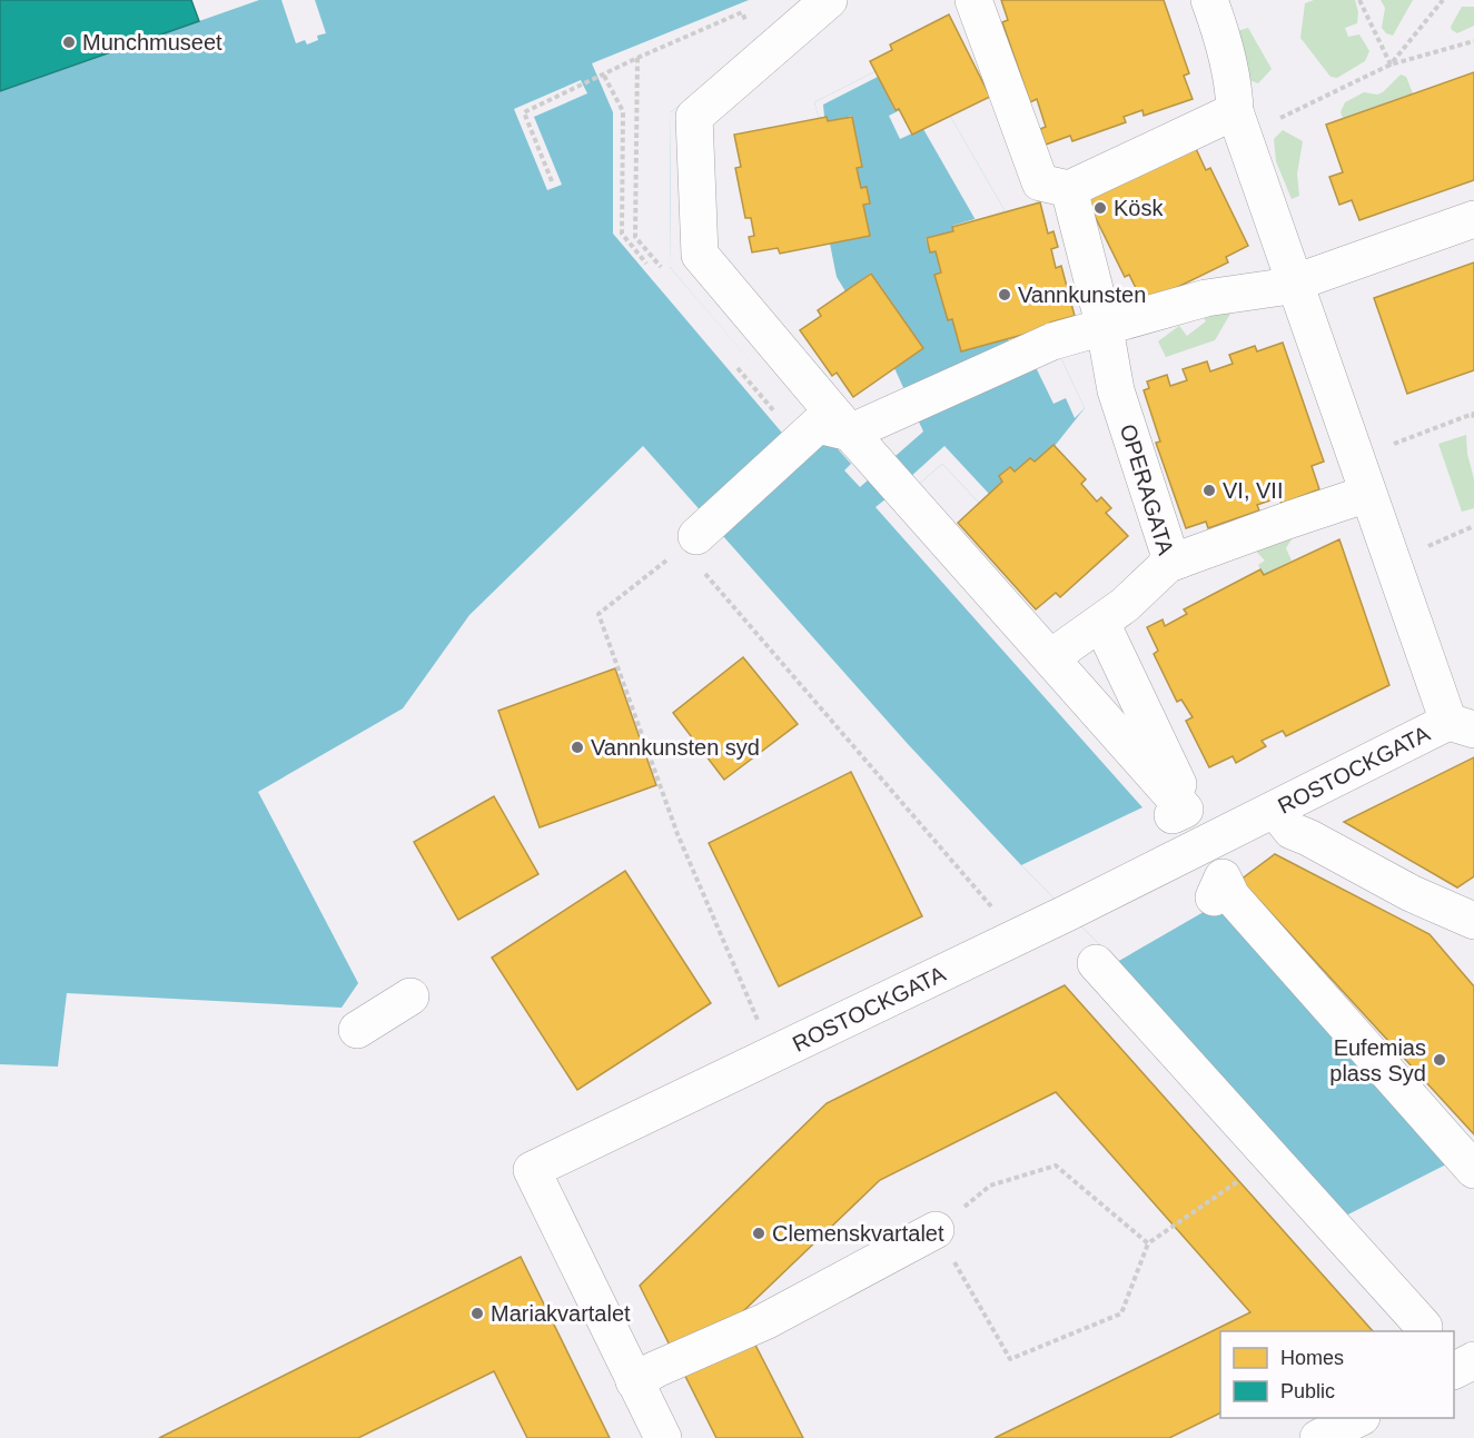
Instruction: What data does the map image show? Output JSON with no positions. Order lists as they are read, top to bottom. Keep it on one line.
{"streets":{"main road":["OPERAGATA","ROSTOCKGATA"]},"places":["Munchmuseet","Kösk","Vannkunsten","VI, VII","Vannkunsten syd","Eufemias plass Syd","Clemenskvartalet","Mariakvartalet"],"legend":["Homes","Public"]}
